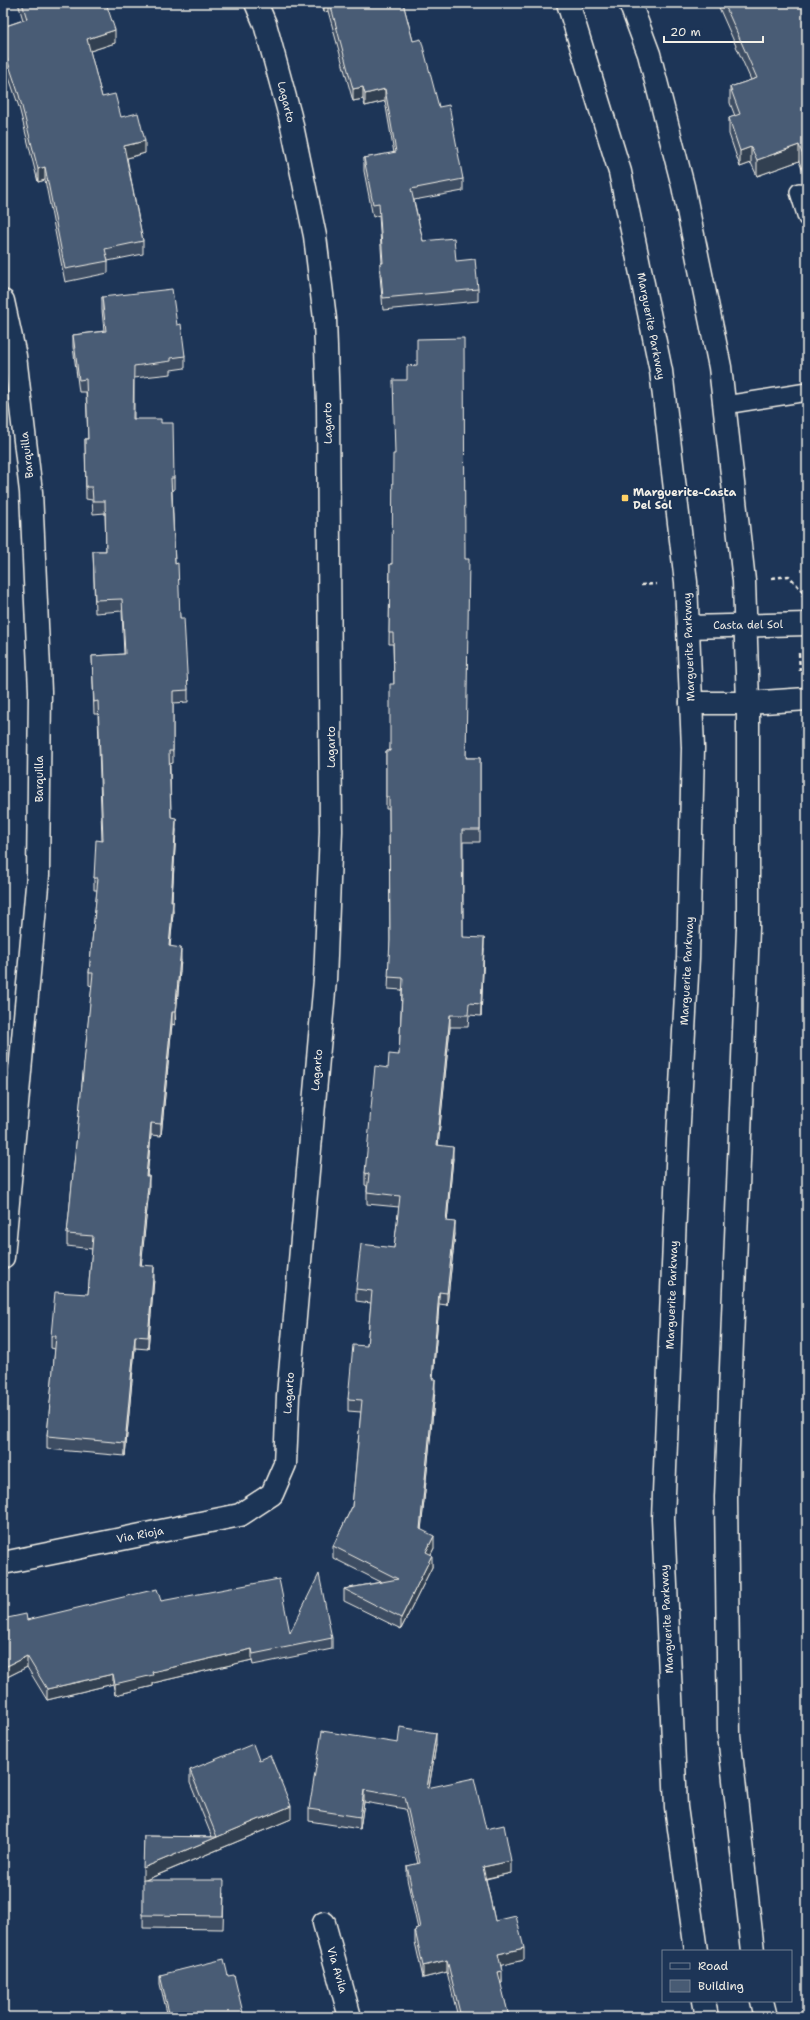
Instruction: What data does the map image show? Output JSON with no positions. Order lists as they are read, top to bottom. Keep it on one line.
{"streets":{"main road":["Lagarto","Marguerite Parkway","Barquilla","Casta del Sol","Via Rioja","Via Avila"]},"crossings":[["Lagarto","Via Rioja"],["Marguerite Parkway","Casta del Sol"]],"places":{"transit":["Marguerite-Casta Del Sol"]},"legend":["Road","Building"],"scale_bar":"20 m"}
